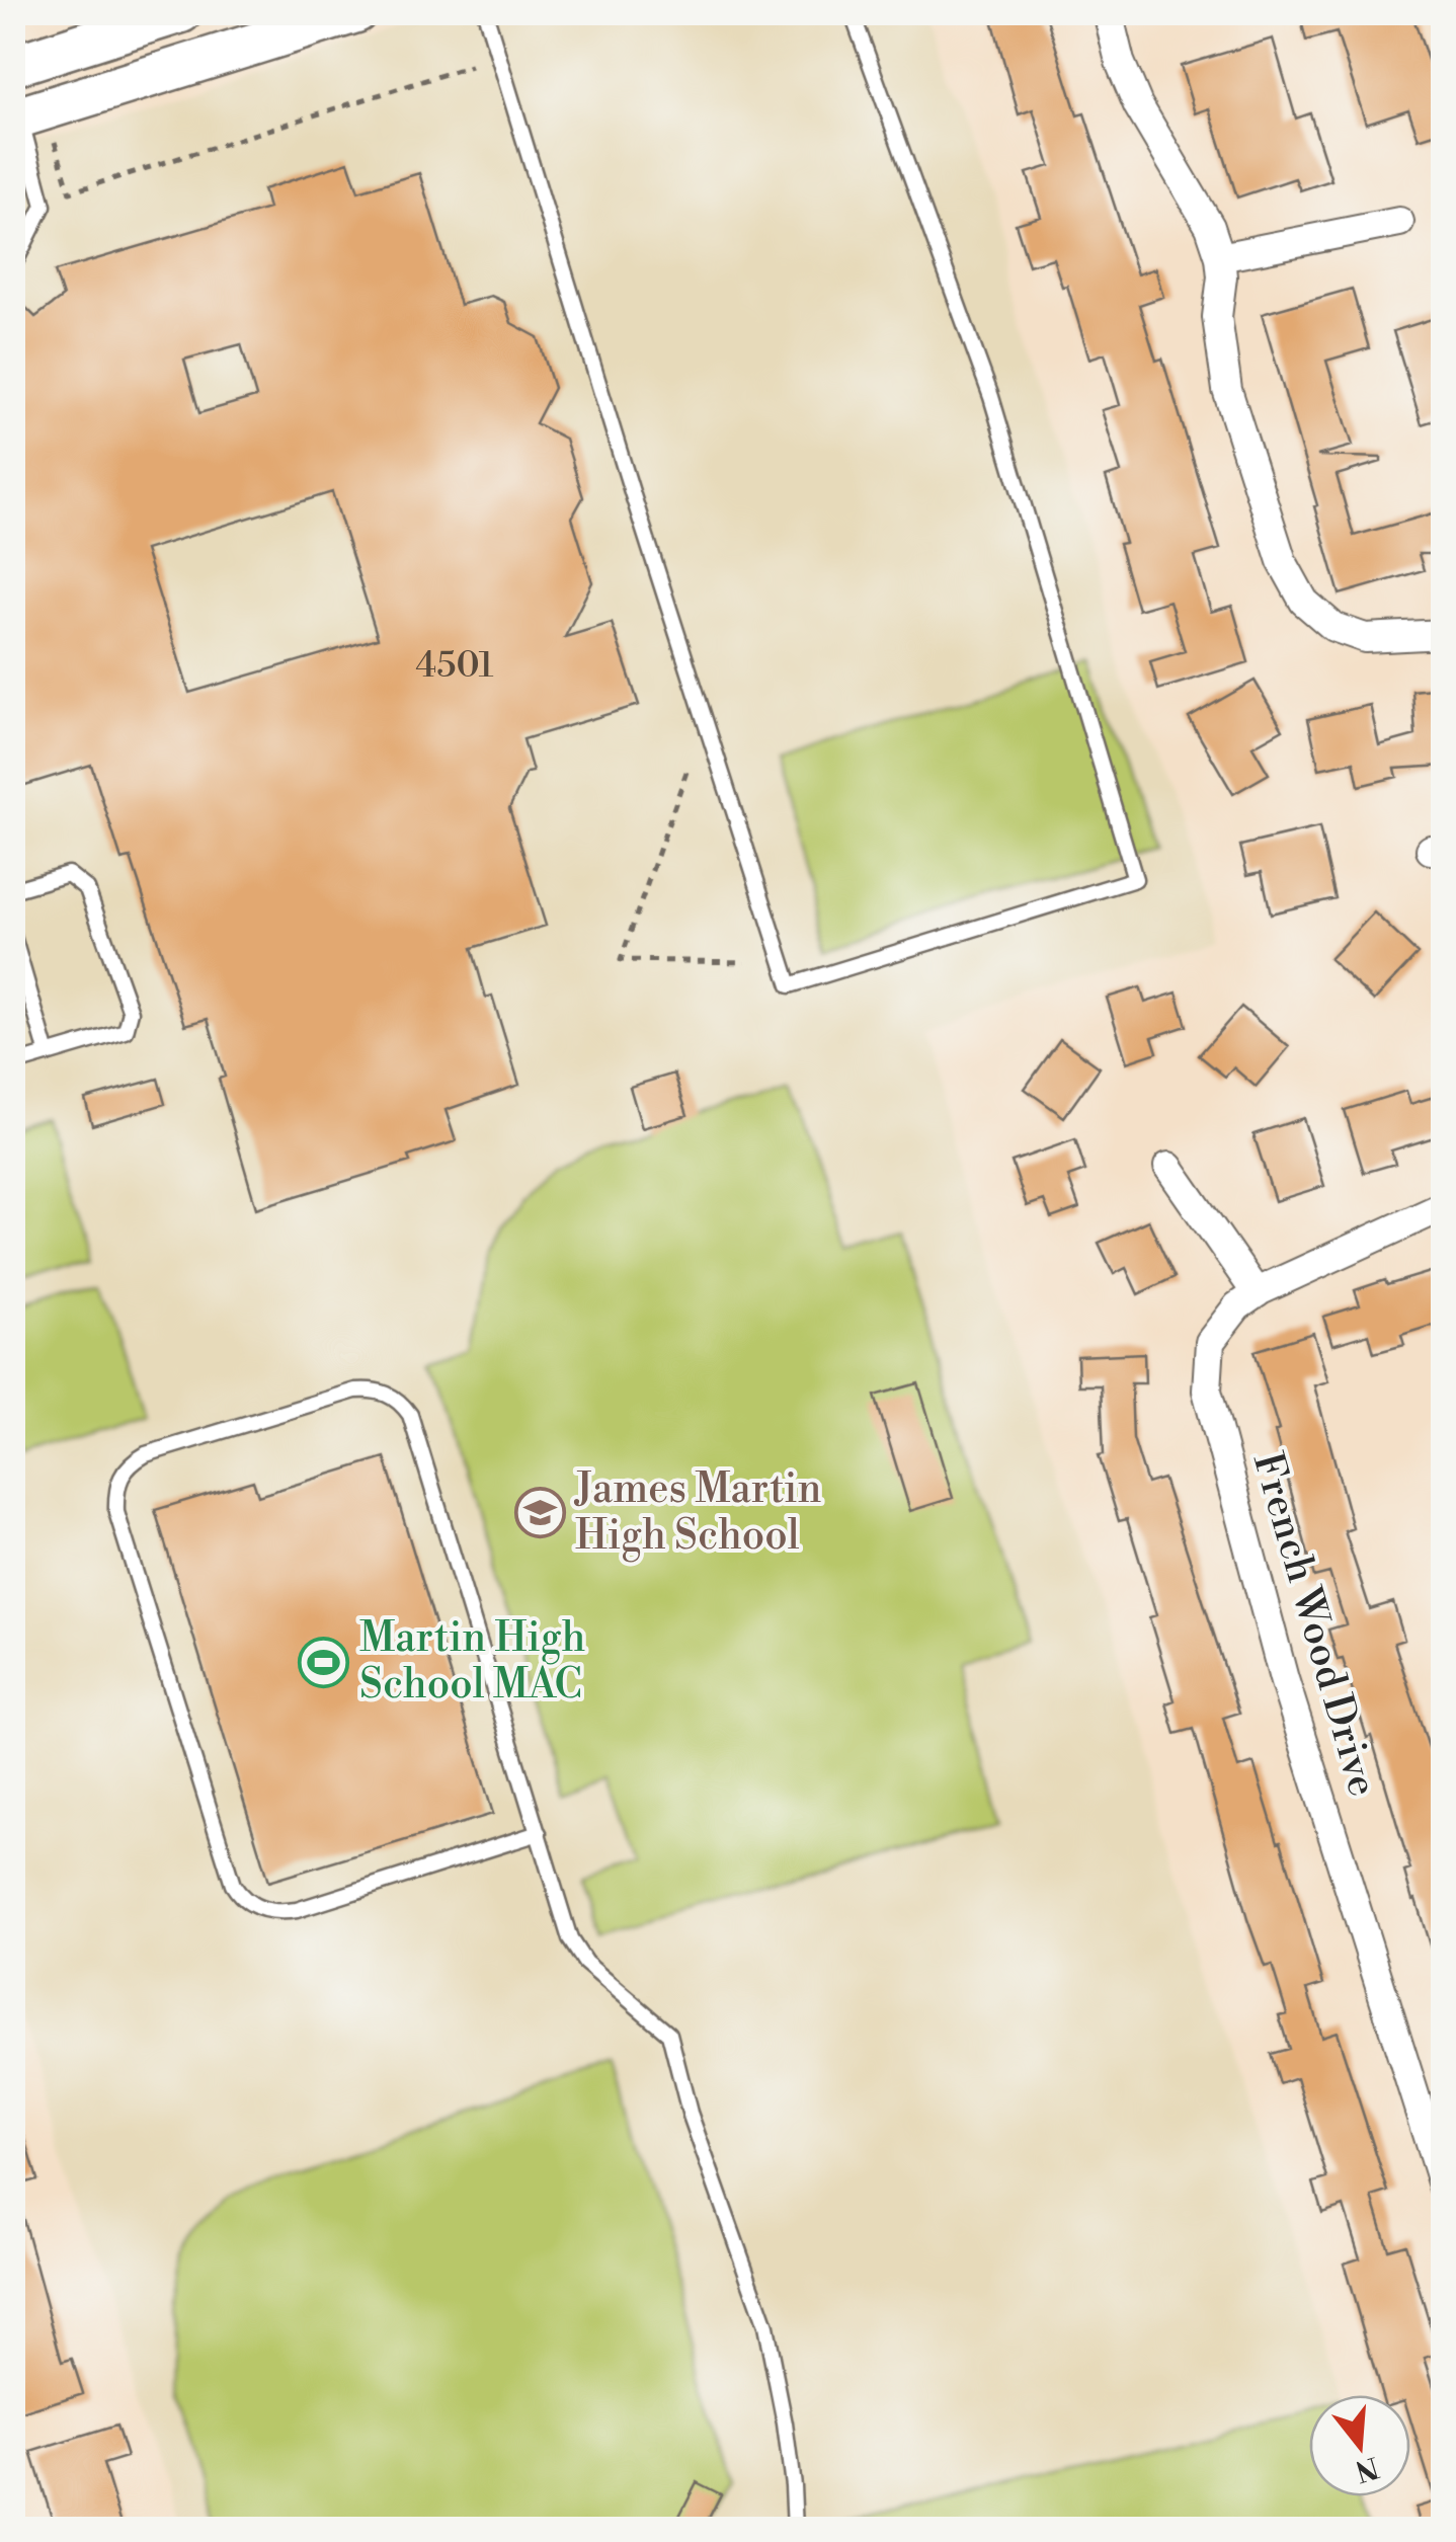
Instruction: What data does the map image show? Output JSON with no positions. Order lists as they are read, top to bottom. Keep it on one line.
{"streets":{"street":["French Wood Drive"]},"places":{"school or university":["James Martin High School"],"sports":["Martin High School MAC"]},"house_numbers":["4501"],"north":"bottom"}
